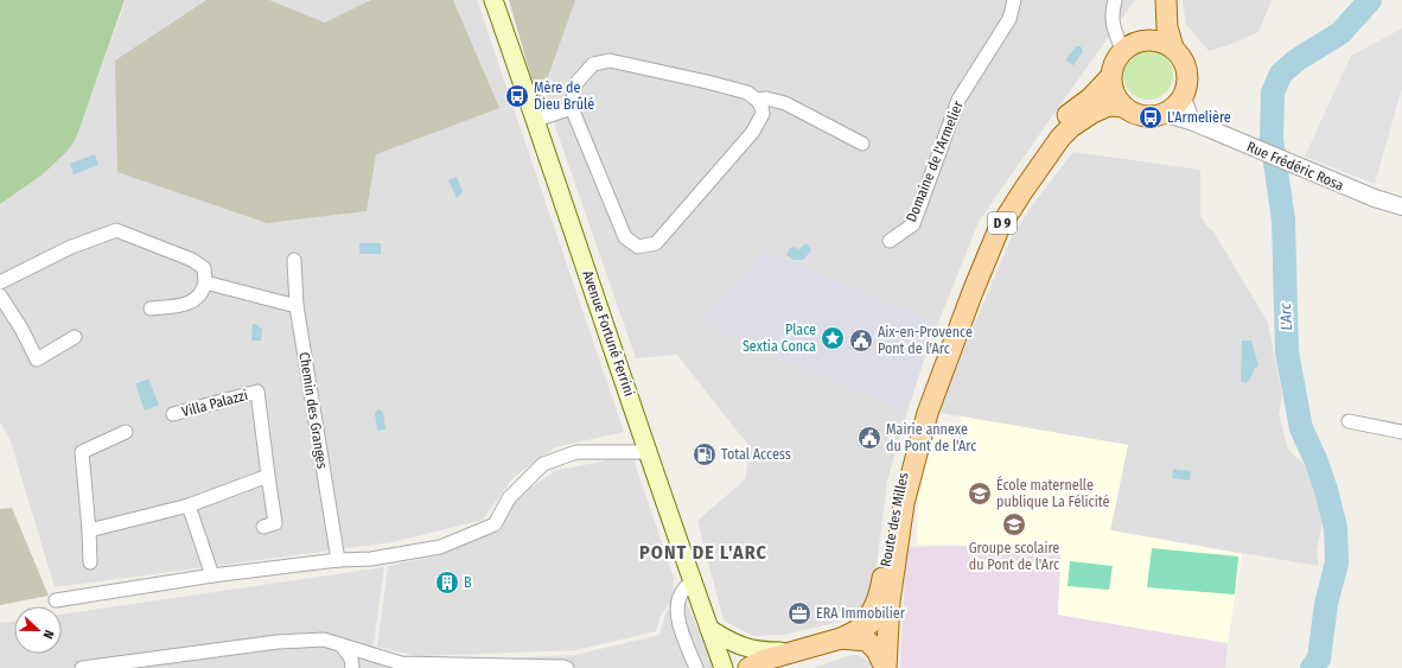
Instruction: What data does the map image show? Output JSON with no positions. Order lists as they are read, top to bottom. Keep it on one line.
{"streets":{"main road":["D 9","Avenue Fortuné Ferrini","Route des Milles"],"street":["Domaine de l'Armelier","Rue Frédéric Rosa","Villa Palazzi","Chemin des Granges"]},"crossings":[["Rue Frédéric Rosa","Route des Milles"],["D 9","Route des Milles"]],"districts":["PONT DE L'ARC"],"water":["L'Arc"],"places":{"bus stop":["Mère de Dieu Brûlé","L'Armelière"],"place":["Place Sextia Conca"],"public building":["Aix-en-Provence Pont de l'Arc","Mairie annexe du Pont de l'Arc"],"fuel station":["Total Access"],"school or university":["École maternelle publique La Félicité","Groupe scolaire du Pont de l'Arc"],"building":["B"],"office":["ERA Immobilier"]},"north":"right"}
